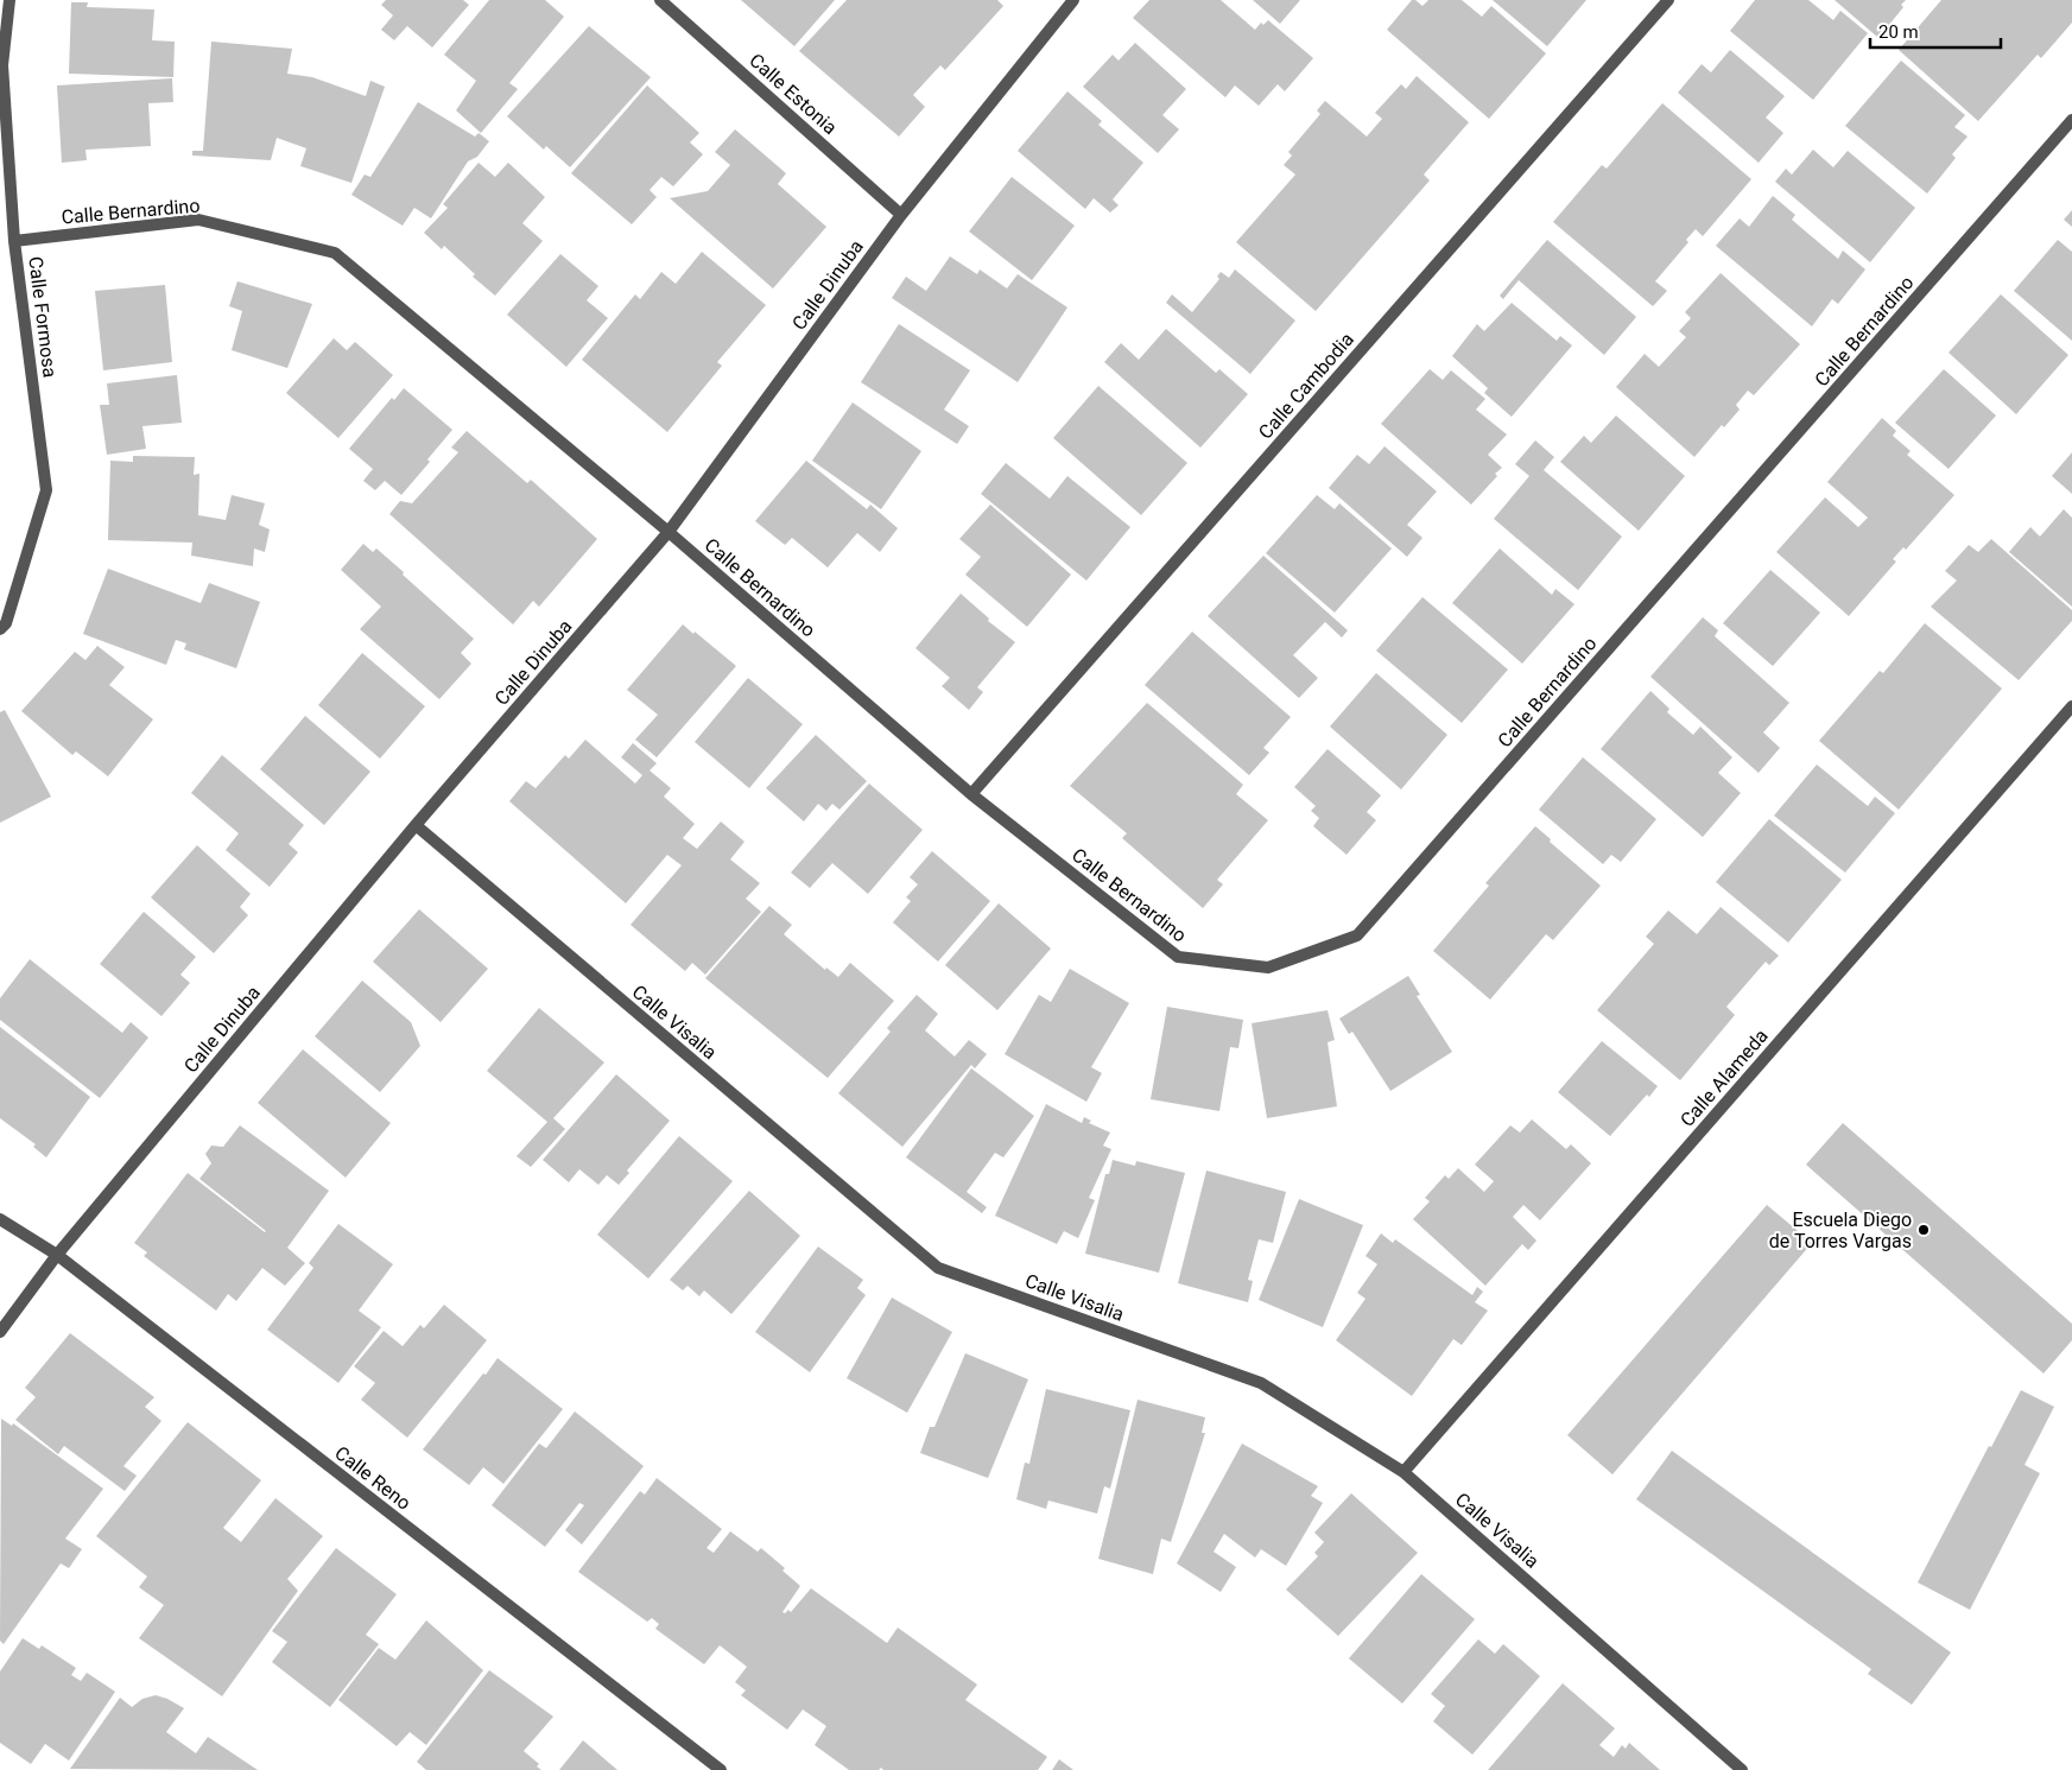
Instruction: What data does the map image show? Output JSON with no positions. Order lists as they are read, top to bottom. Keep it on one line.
{"streets":{"street":["Calle Estonia","Calle Bernardino","Calle Dinuba","Calle Formosa","Calle Cambodia","Calle Visalia","Calle Alameda","Calle Reno"]},"crossings":[["Calle Estonia","Calle Dinuba"],["Calle Bernardino","Calle Dinuba"],["Calle Bernardino","Calle Formosa"],["Calle Bernardino","Calle Cambodia"],["Calle Dinuba","Calle Visalia"],["Calle Dinuba","Calle Reno"],["Calle Visalia","Calle Alameda"]],"places":["Escuela Diego de Torres Vargas"],"scale_bar":"20 m"}
